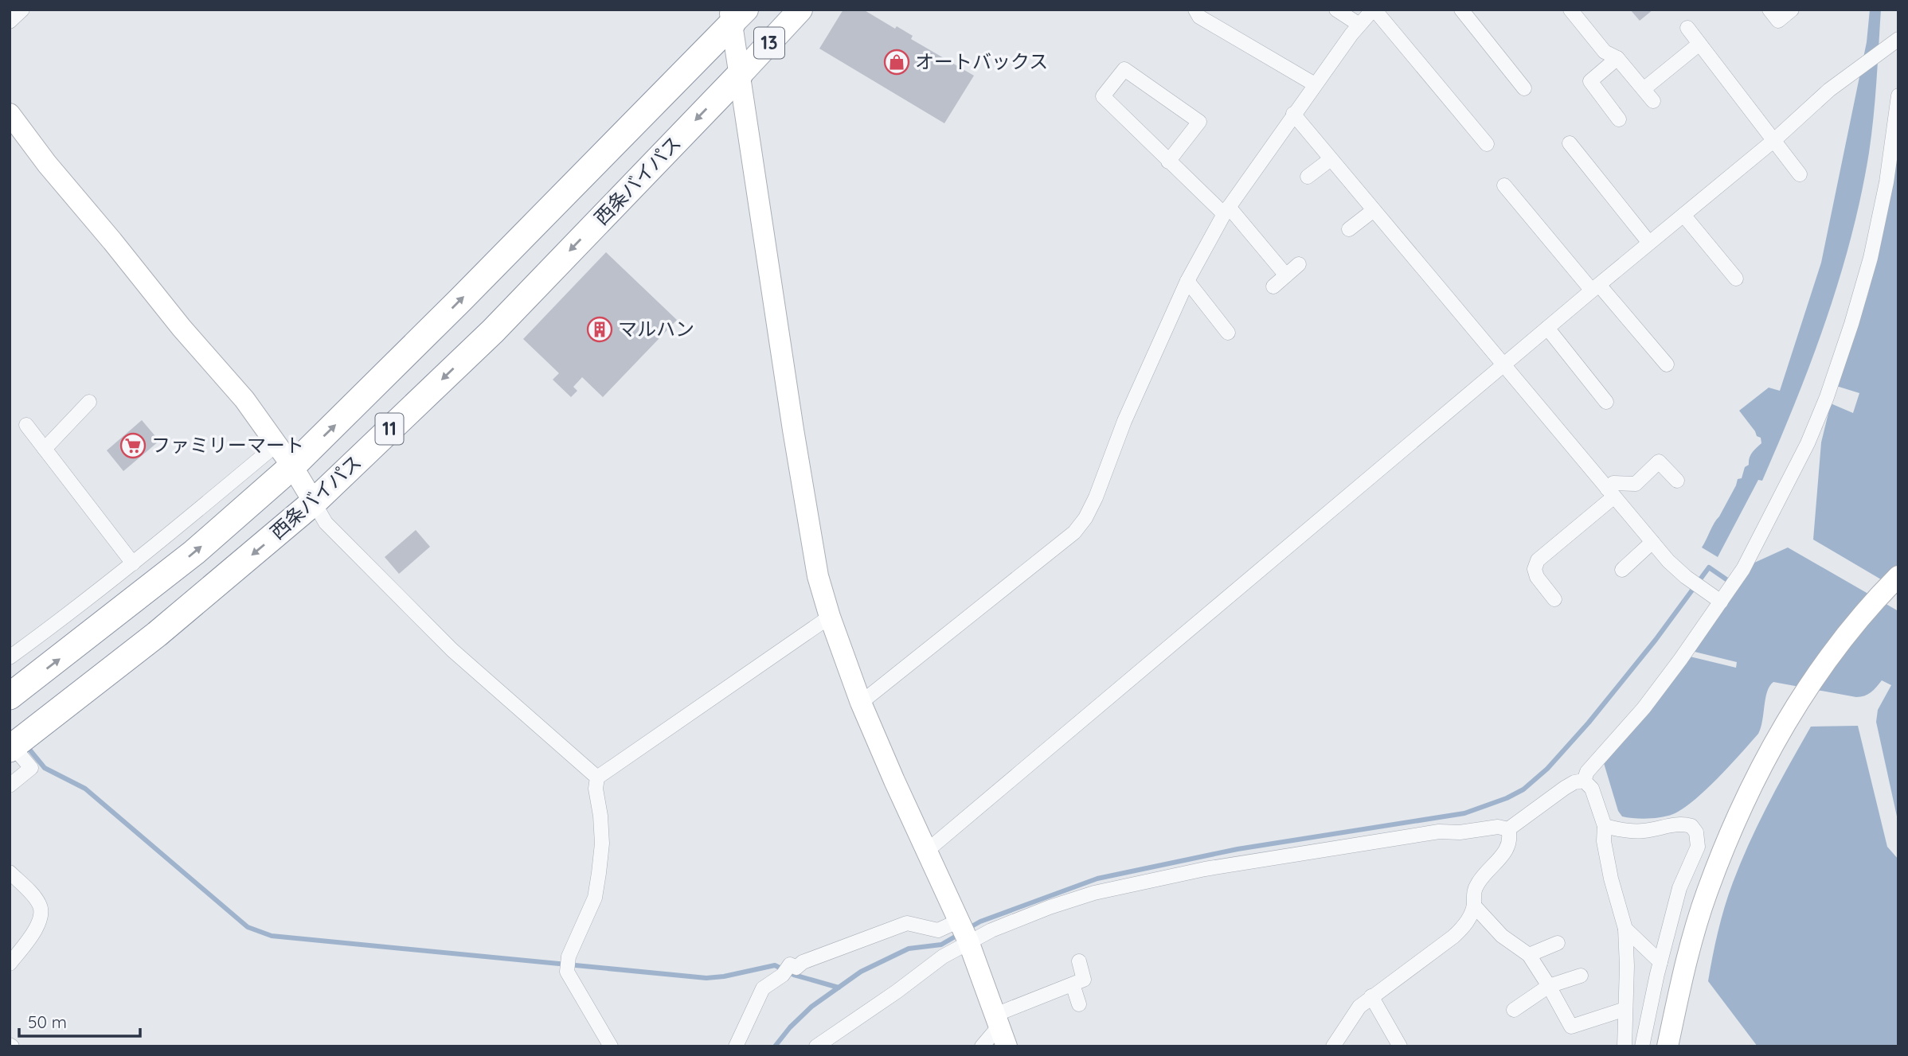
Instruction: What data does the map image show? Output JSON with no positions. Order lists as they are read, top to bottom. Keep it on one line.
{"streets":{"highway":["西条バイパス","11"],"main road":["13"]},"crossings":[["13","西条バイパス"]],"places":{"shop":["オートバックス"],"building":["マルハン"],"supermarket":["ファミリーマート"]},"scale_bar":"50 m"}
